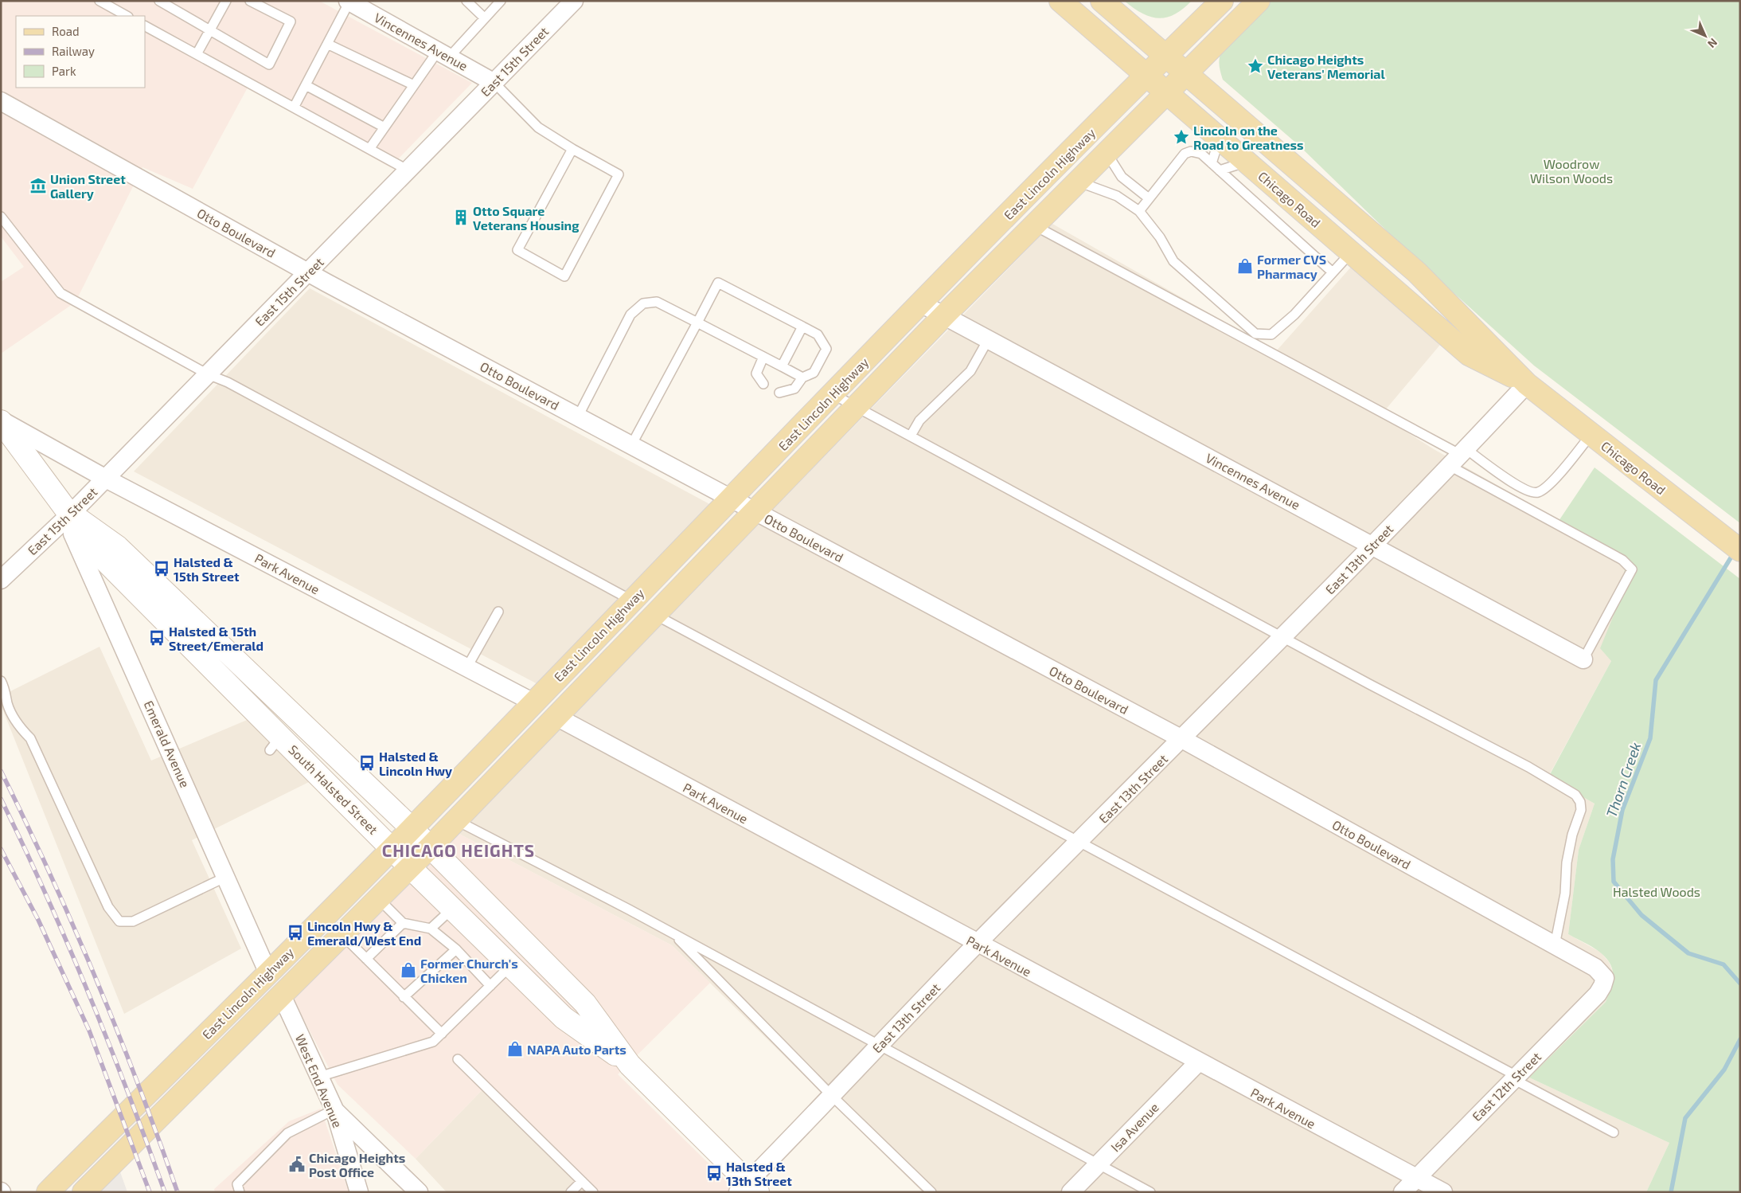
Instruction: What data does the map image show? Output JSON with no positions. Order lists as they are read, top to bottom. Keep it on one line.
{"streets":{"main road":["East Lincoln Highway","Chicago Road"],"street":["Vincennes Avenue","East 15th Street","Otto Boulevard","East 13th Street","Park Avenue","Emerald Avenue","South Halsted Street","West End Avenue","East 12th Street","Isa Avenue"]},"crossings":[["Vincennes Avenue","East 15th Street"],["Vincennes Avenue","East Lincoln Highway"],["Vincennes Avenue","East 13th Street"],["East 15th Street","Otto Boulevard"],["East 15th Street","Park Avenue"],["East 15th Street","Emerald Avenue"],["East 15th Street","South Halsted Street"],["East Lincoln Highway","Chicago Road"],["East Lincoln Highway","Otto Boulevard"],["East Lincoln Highway","Park Avenue"],["East Lincoln Highway","Emerald Avenue"],["East Lincoln Highway","South Halsted Street"],["East Lincoln Highway","West End Avenue"],["Chicago Road","East 13th Street"],["Otto Boulevard","East 13th Street"],["Otto Boulevard","East 12th Street"],["East 13th Street","Park Avenue"],["East 13th Street","South Halsted Street"],["Park Avenue","South Halsted Street"],["Park Avenue","East 12th Street"],["Park Avenue","Isa Avenue"],["Emerald Avenue","South Halsted Street"]],"districts":["CHICAGO HEIGHTS"],"water":["Thorn Creek"],"parks":["Woodrow Wilson Woods","Halsted Woods"],"places":{"place":["Chicago Heights Veterans' Memorial","Lincoln on the Road to Greatness"],"museum":["Union Street Gallery"],"building":["Otto Square Veterans Housing"],"shop":["Former CVS Pharmacy","Former Church's Chicken","NAPA Auto Parts"],"bus stop":["Halsted & 15th Street","Halsted & 15th Street/Emerald","Halsted & Lincoln Hwy","Lincoln Hwy & Emerald/West End","Halsted & 13th Street"],"public building":["Chicago Heights Post Office"]},"legend":["Road","Railway","Park"],"north":"bottom right"}
